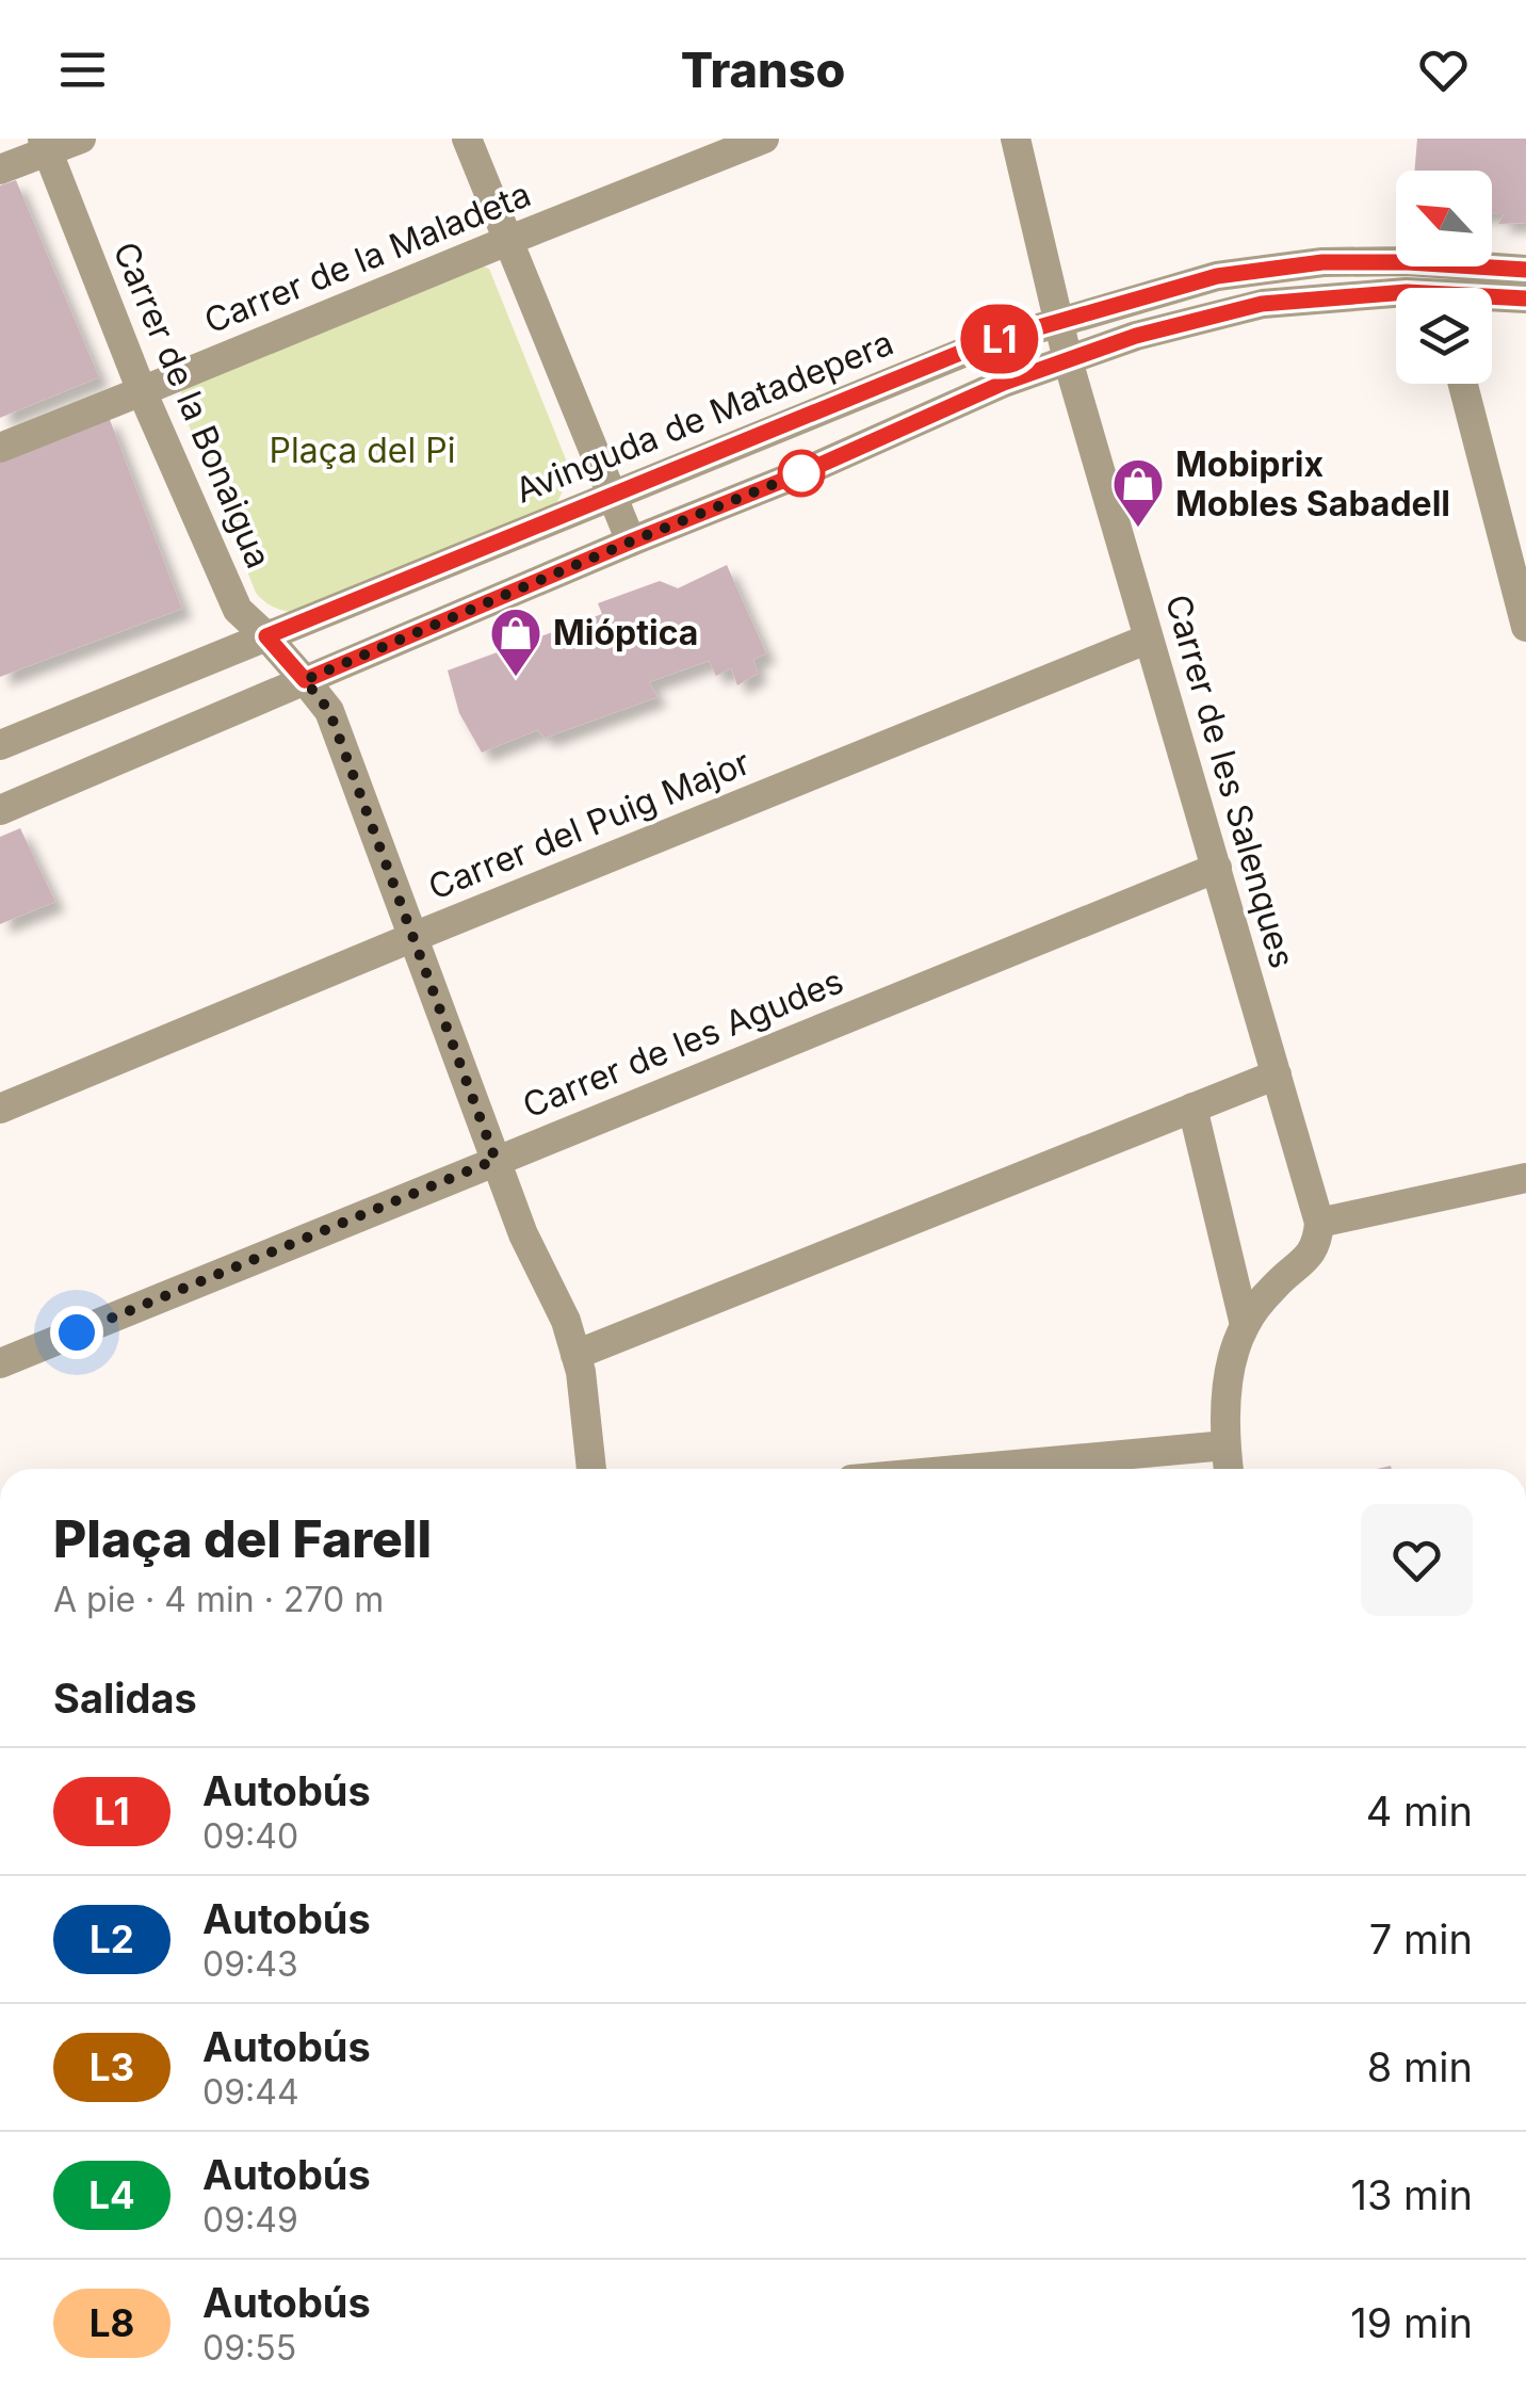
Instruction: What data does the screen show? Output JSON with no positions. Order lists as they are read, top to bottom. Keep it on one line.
{"streets":{"street":["Carrer de la Maladeta","Carrer de la Bonaigua","Avinguda de Matadepera","Carrer de les Salenques","Carrer del Puig Major","Carrer de les Agudes"]},"crossings":[["Carrer de la Maladeta","Carrer de la Bonaigua"],["Carrer de la Bonaigua","Avinguda de Matadepera"],["Carrer de la Bonaigua","Carrer del Puig Major"],["Carrer de la Bonaigua","Carrer de les Agudes"],["Avinguda de Matadepera","Carrer de les Salenques"],["Carrer de les Salenques","Carrer del Puig Major"],["Carrer de les Salenques","Carrer de les Agudes"]],"parks":["Plaça del Pi"],"places":{"shop":["Mobiprix Mobles Sabadell","Mióptica"]},"lines":["bus line L1"],"north":"top left","page":{"header":"Transo","on_map":"L1","heading":[["Plaça del Farell","A pie · 4 min · 270 m"],"Salidas"],"list":[{"mark":"L1","name":"Autobús","note":"09:40","value":"4 min"},{"mark":"L2","name":"Autobús","note":"09:43","value":"7 min"},{"mark":"L3","name":"Autobús","note":"09:44","value":"8 min"},{"mark":"L4","name":"Autobús","note":"09:49","value":"13 min"},{"mark":"L8","name":"Autobús","note":"09:55","value":"19 min"}]}}
